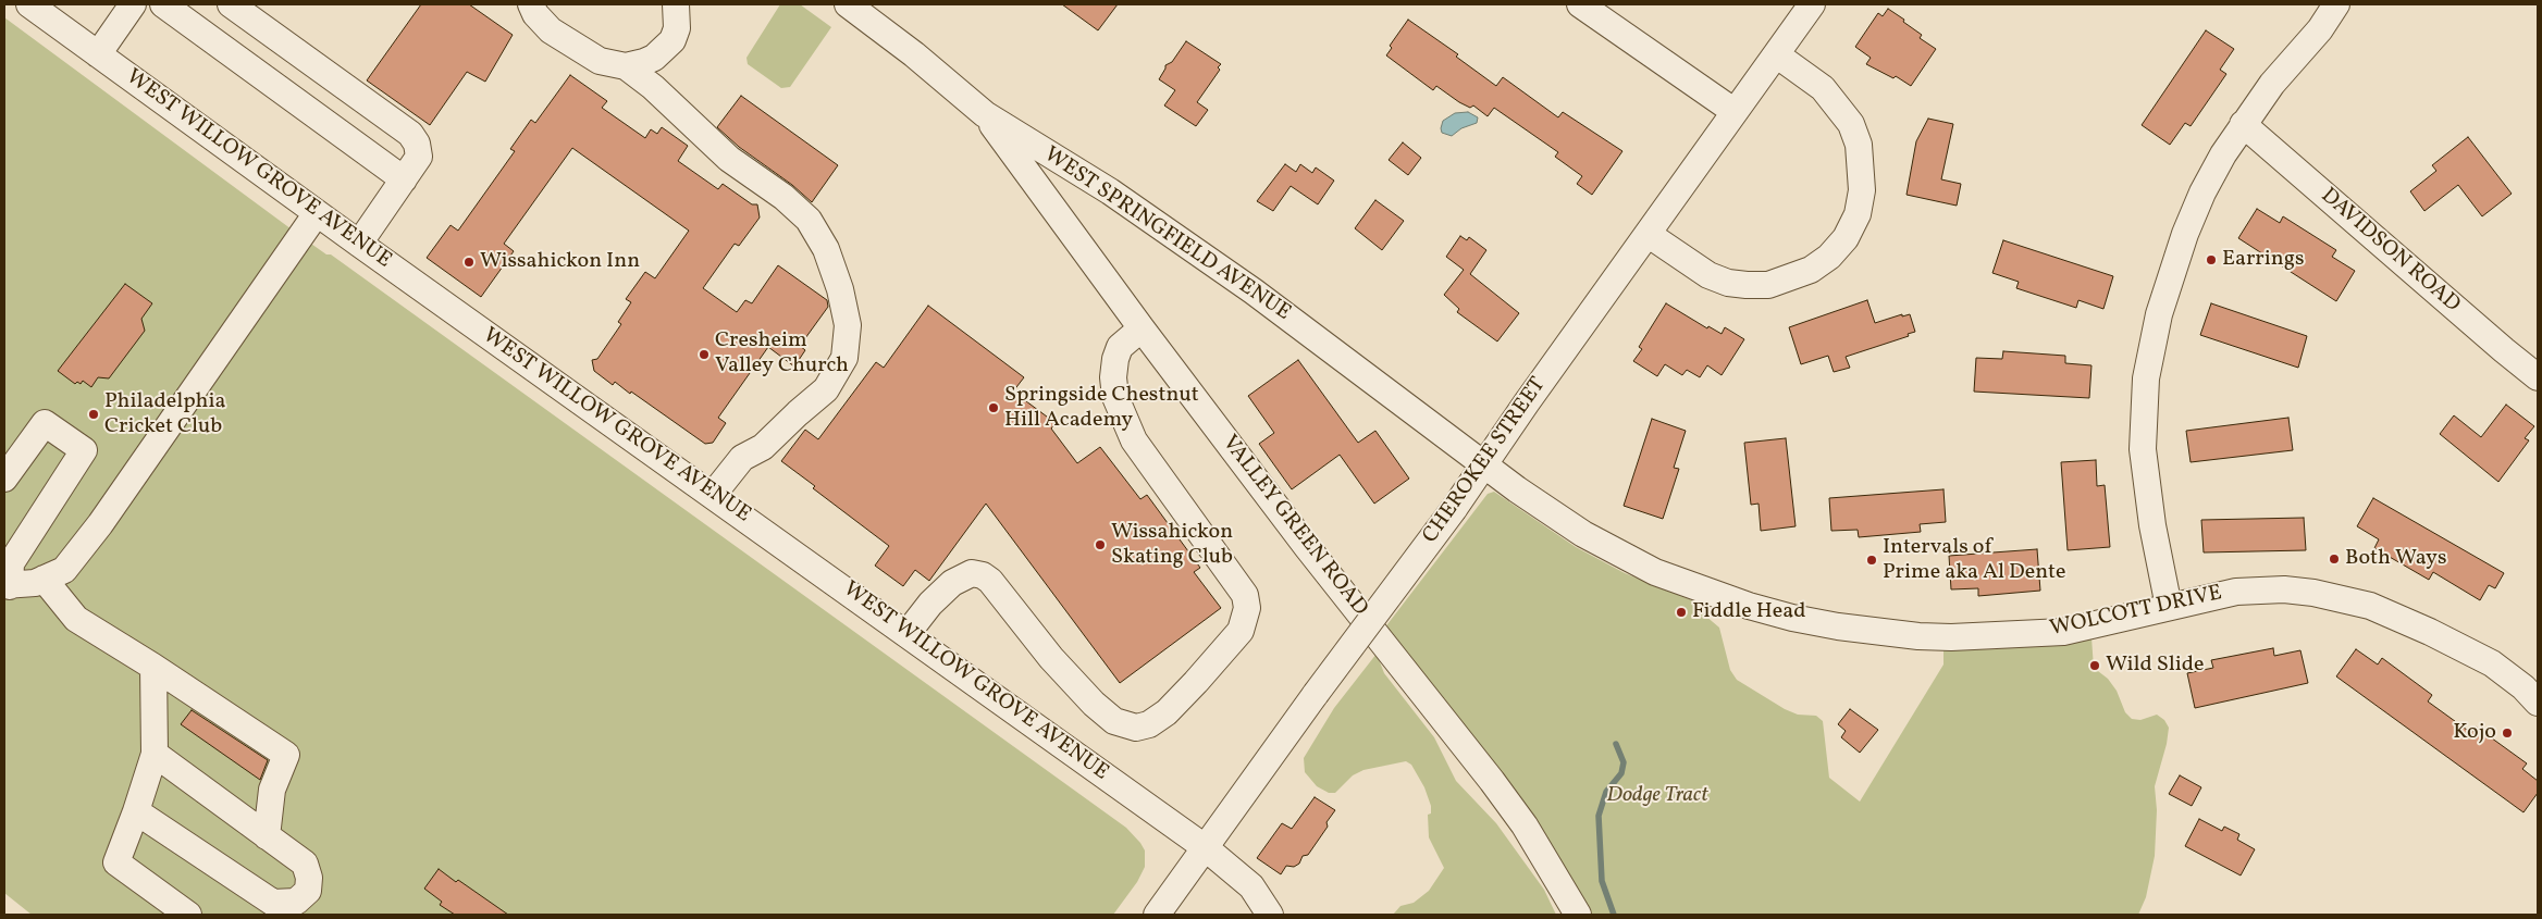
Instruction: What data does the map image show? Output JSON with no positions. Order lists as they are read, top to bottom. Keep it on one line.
{"streets":{"street":["WEST WILLOW GROVE AVENUE","WEST SPRINGFIELD AVENUE","DAVIDSON ROAD","CHEROKEE STREET","VALLEY GREEN ROAD","WOLCOTT DRIVE"]},"crossings":[["WEST WILLOW GROVE AVENUE","CHEROKEE STREET"],["WEST SPRINGFIELD AVENUE","CHEROKEE STREET"],["WEST SPRINGFIELD AVENUE","VALLEY GREEN ROAD"],["WEST SPRINGFIELD AVENUE","WOLCOTT DRIVE"],["CHEROKEE STREET","WOLCOTT DRIVE"]],"parks":["Dodge Tract"],"places":["Earrings","Wissahickon Inn","Cresheim Valley Church","Springside Chestnut Hill Academy","Philadelphia Cricket Club","Wissahickon Skating Club","Both Ways","Intervals of Prime aka Al Dente","Fiddle Head","Wild Slide","Kojo"]}
